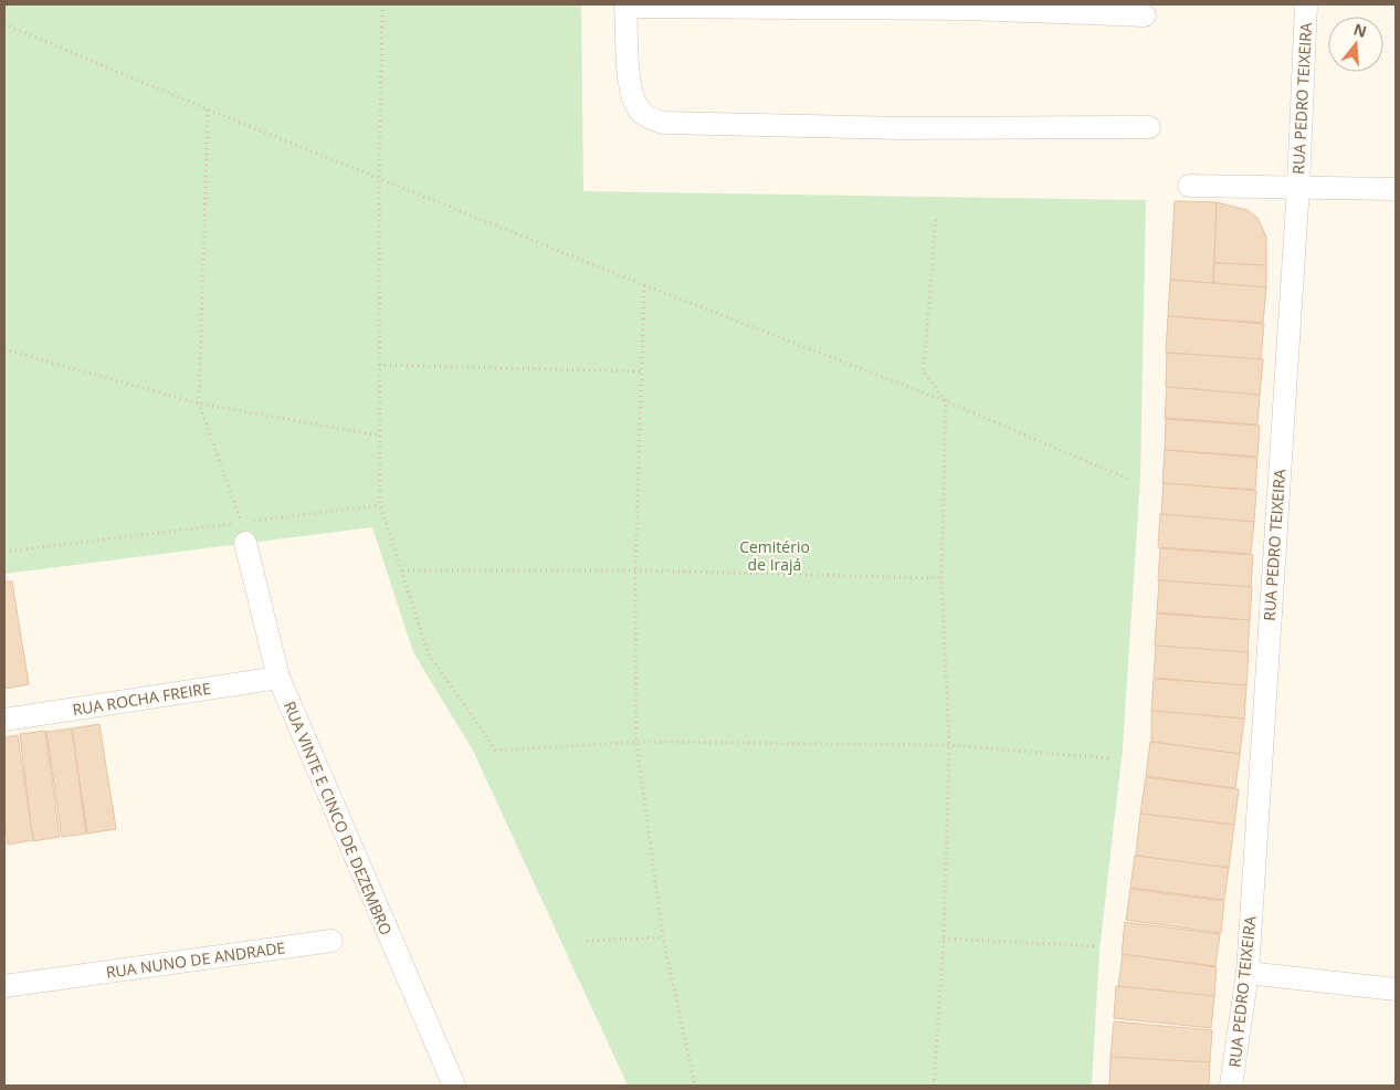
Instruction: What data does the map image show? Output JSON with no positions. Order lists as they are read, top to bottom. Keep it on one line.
{"streets":{"street":["RUA PEDRO TEIXEIRA","RUA ROCHA FREIRE","RUA VINTE E CINCO DE DEZEMBRO","RUA NUNO DE ANDRADE"]},"crossings":[["RUA ROCHA FREIRE","RUA VINTE E CINCO DE DEZEMBRO"]],"parks":["Cemitério de Irajá"],"north":"top"}
